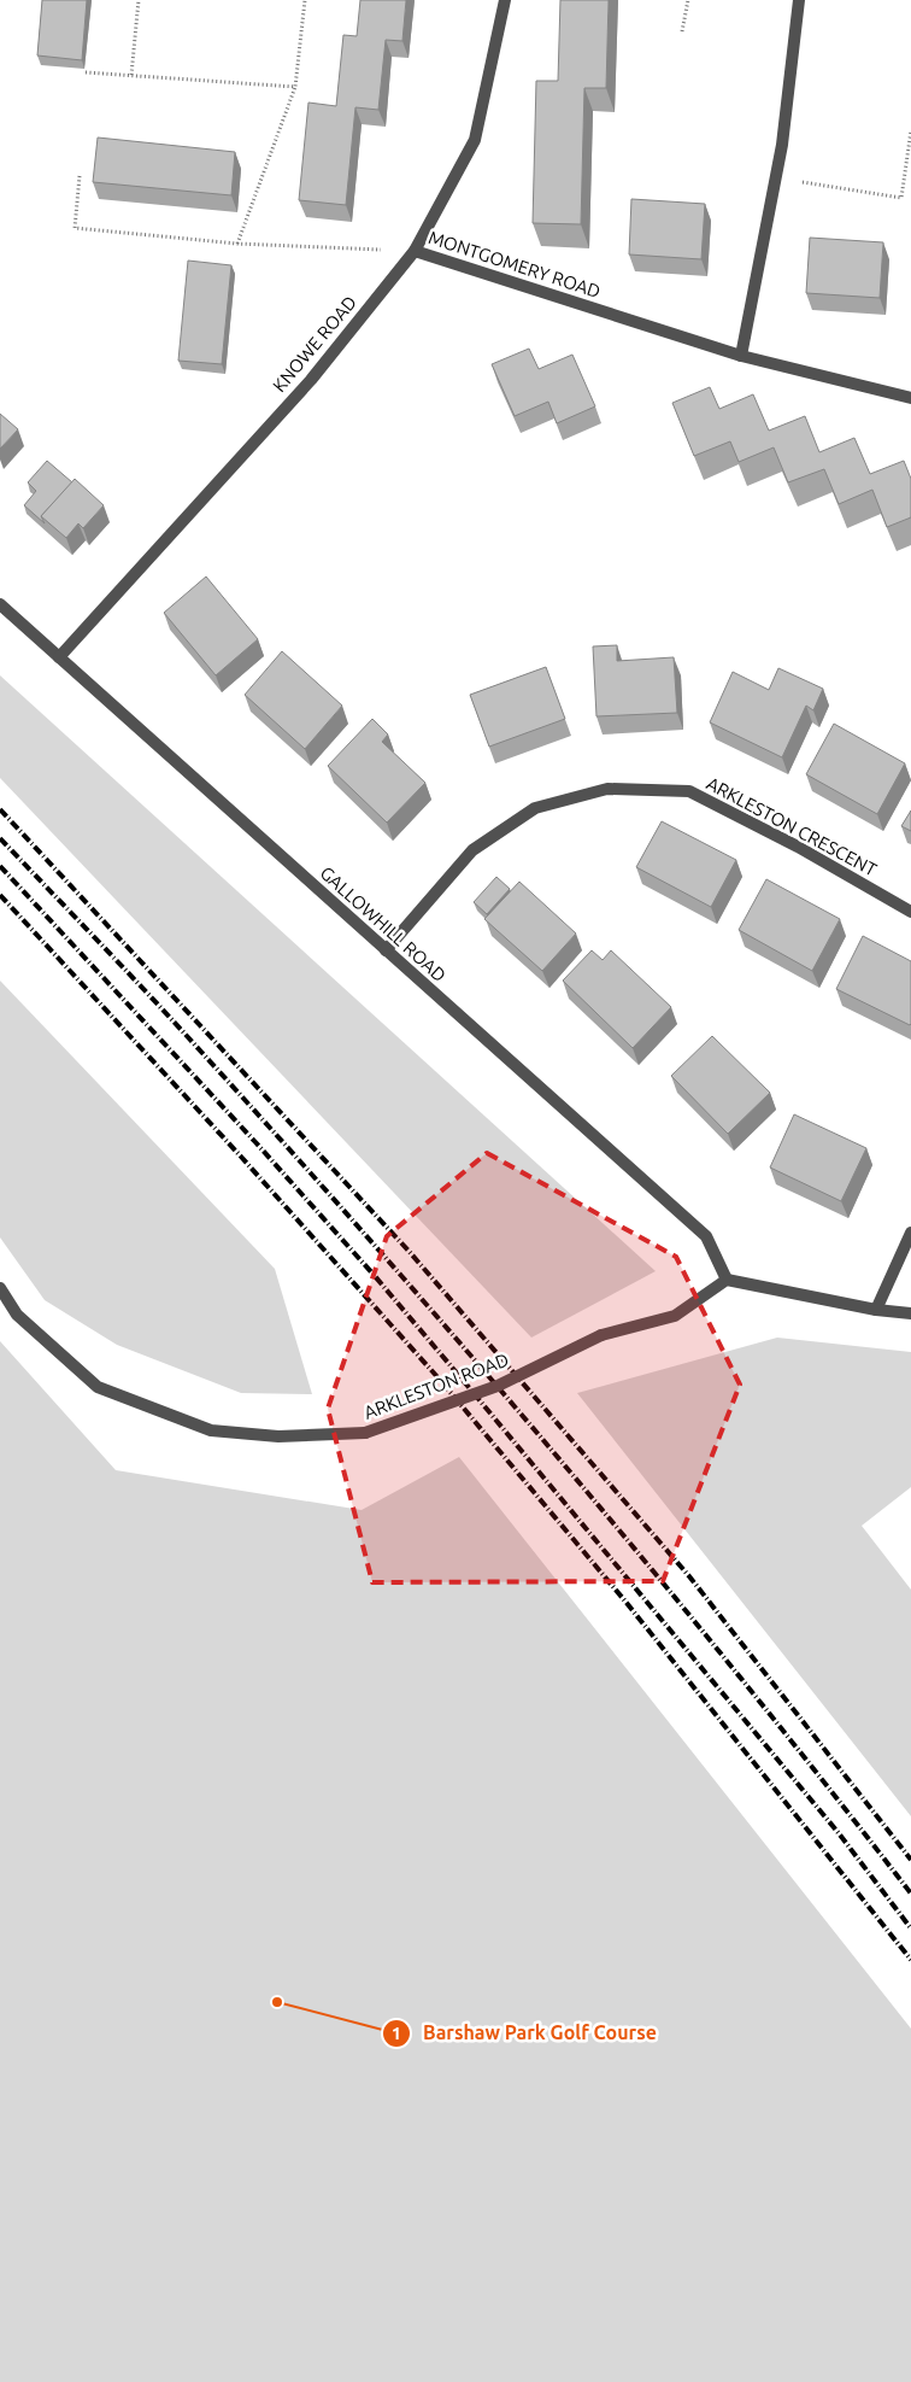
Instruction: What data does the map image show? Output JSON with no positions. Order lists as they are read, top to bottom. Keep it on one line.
{"streets":{"street":["MONTGOMERY ROAD","KNOWE ROAD","ARKLESTON CRESCENT","GALLOWHILL ROAD","ARKLESTON ROAD"]},"crossings":[["MONTGOMERY ROAD","KNOWE ROAD"],["KNOWE ROAD","GALLOWHILL ROAD"],["ARKLESTON CRESCENT","GALLOWHILL ROAD"],["GALLOWHILL ROAD","ARKLESTON ROAD"]],"places":["Barshaw Park Golf Course"]}
